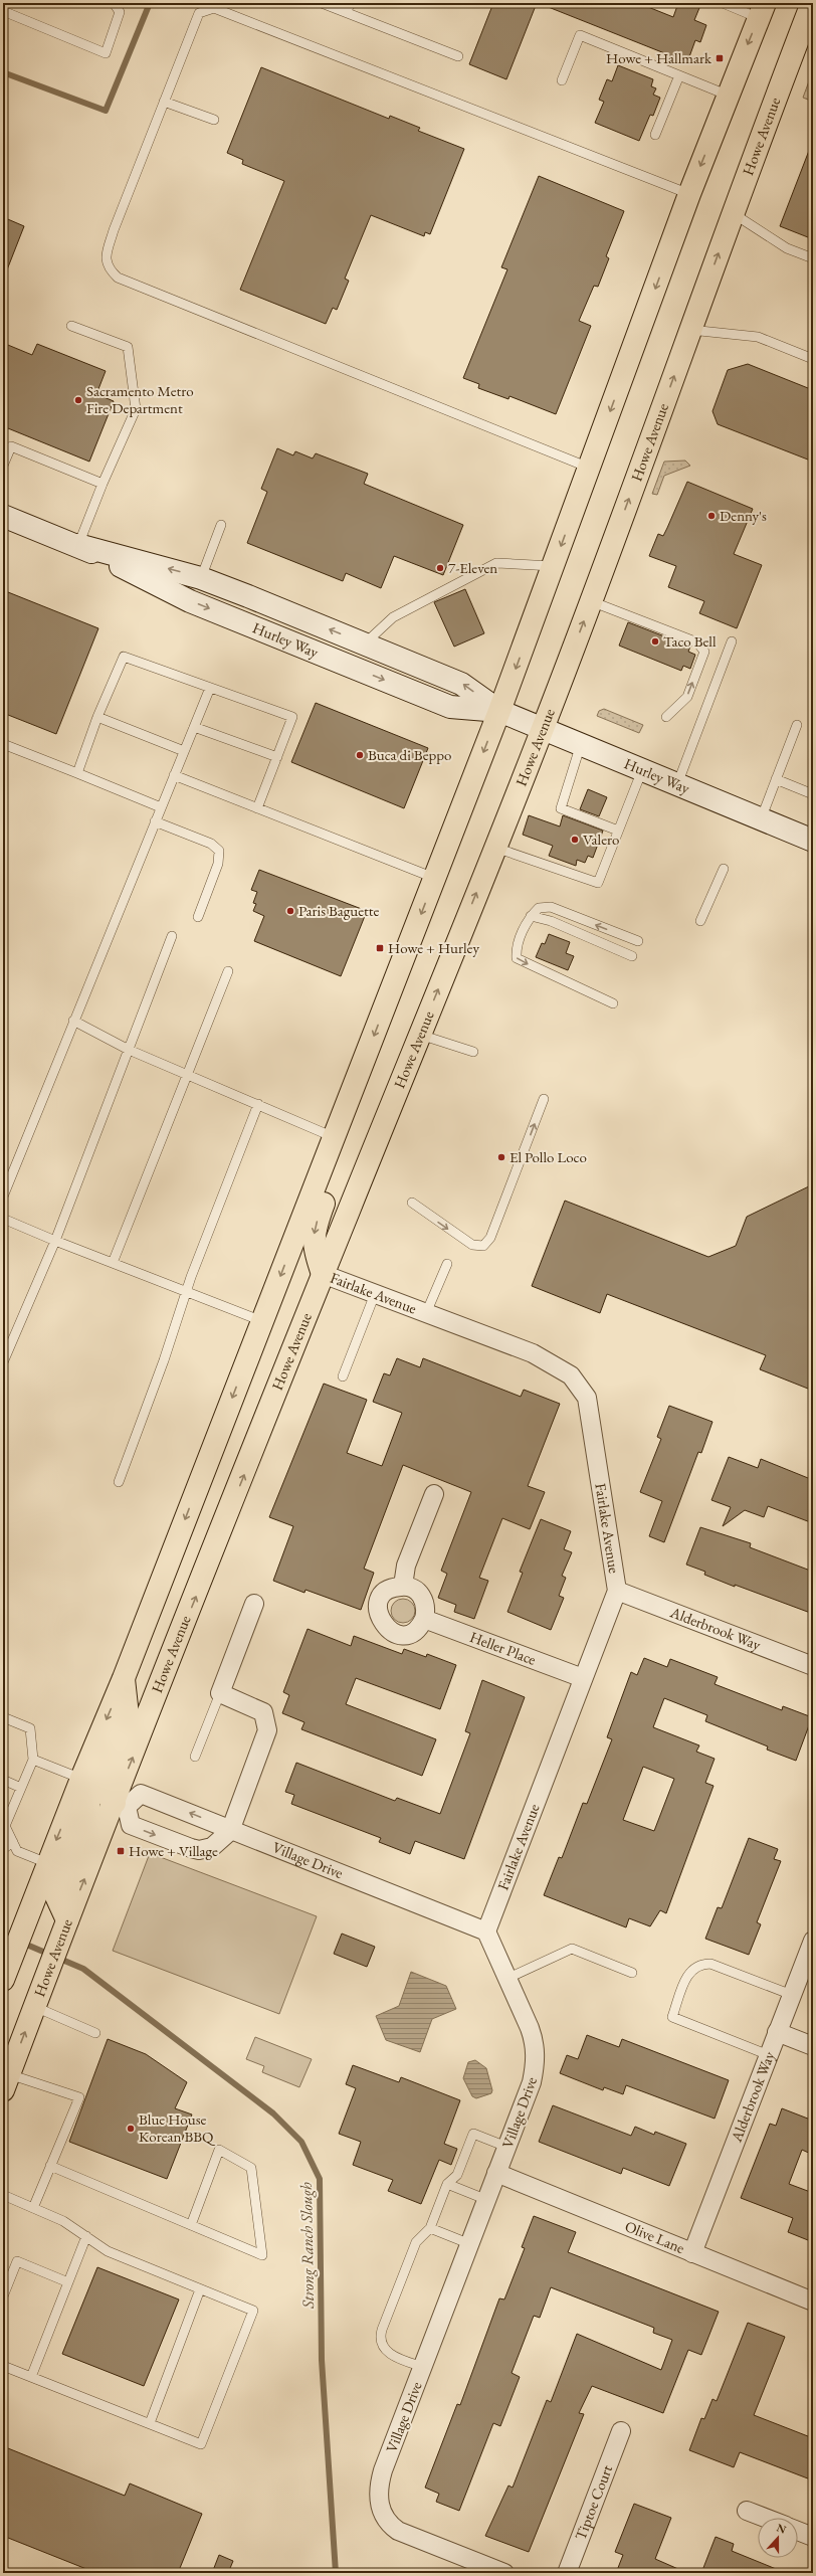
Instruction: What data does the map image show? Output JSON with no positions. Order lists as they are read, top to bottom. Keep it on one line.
{"streets":{"main road":["Howe Avenue"],"street":["Hurley Way","Fairlake Avenue","Alderbrook Way","Heller Place","Village Drive","Olive Lane","Tiptoe Court"]},"crossings":[["Howe Avenue","Hurley Way"],["Howe Avenue","Fairlake Avenue"],["Howe Avenue","Village Drive"],["Fairlake Avenue","Alderbrook Way"],["Fairlake Avenue","Heller Place"],["Fairlake Avenue","Village Drive"],["Alderbrook Way","Olive Lane"],["Village Drive","Olive Lane"]],"water":["Strong Ranch Slough"],"places":{"transit":["Howe + Hallmark","Howe + Hurley","Howe + Village"],"other":["Sacramento Metro Fire Department","Denny's","7-Eleven","Taco Bell","Buca di Beppo","Valero","Paris Baguette","El Pollo Loco","Blue House Korean BBQ"]},"north":"top"}
